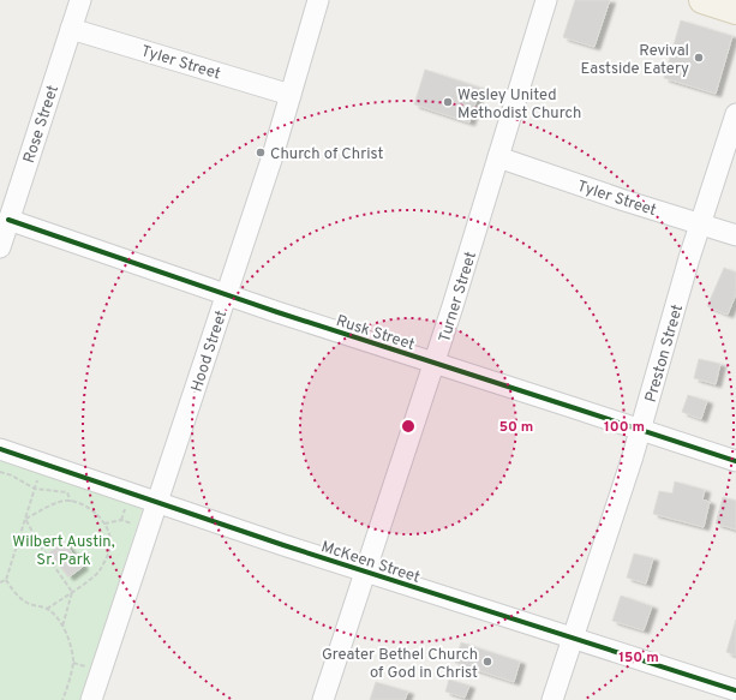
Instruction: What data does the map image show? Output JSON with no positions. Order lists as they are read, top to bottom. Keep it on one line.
{"streets":{"street":["Tyler Street","Rose Street","Turner Street","Rusk Street","Hood Street","Preston Street","McKeen Street"]},"crossings":[["Tyler Street","Rose Street"],["Tyler Street","Turner Street"],["Tyler Street","Hood Street"],["Tyler Street","Preston Street"],["Rose Street","Rusk Street"],["Turner Street","Rusk Street"],["Turner Street","McKeen Street"],["Rusk Street","Hood Street"],["Rusk Street","Preston Street"],["Hood Street","McKeen Street"],["Preston Street","McKeen Street"]],"parks":["Wilbert Austin, Sr. Park"],"places":["Revival Eastside Eatery","Wesley United Methodist Church","Church of Christ","Greater Bethel Church of God in Christ"],"rings":["50 m","100 m","150 m"]}
